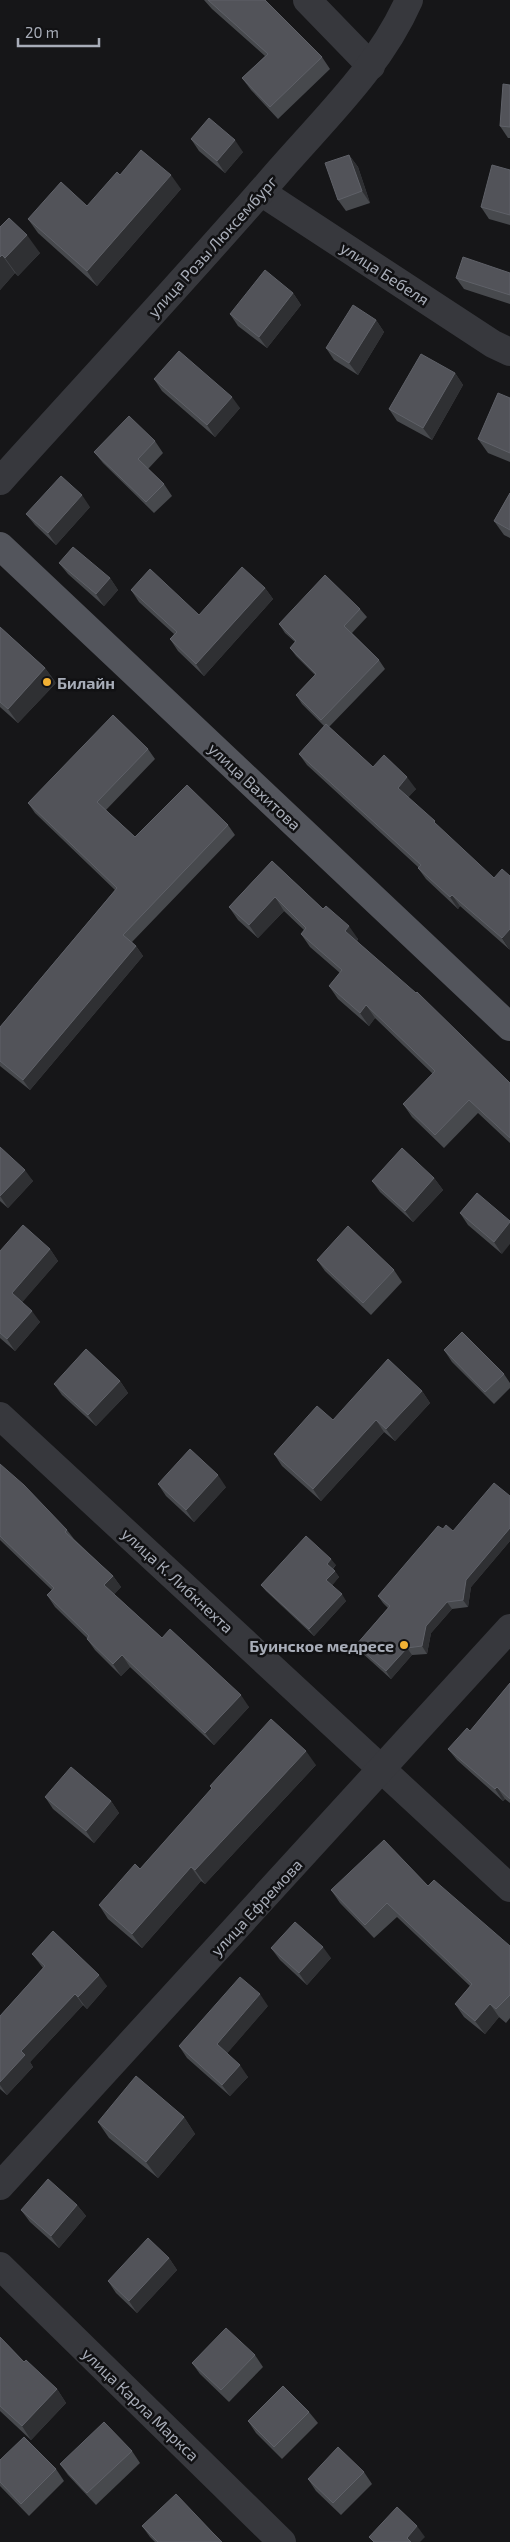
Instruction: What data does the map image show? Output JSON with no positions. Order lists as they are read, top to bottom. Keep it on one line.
{"streets":{"main road":["улица Вахитова"],"street":["улица Розы Люксембург","улица Бебеля","улица К. Либкнехта","улица Ефремова","улица Карла Маркса"]},"crossings":[["улица Розы Люксембург","улица Бебеля"],["улица К. Либкнехта","улица Ефремова"]],"places":["Билайн","Буинское медресе"],"scale_bar":"20 m"}
